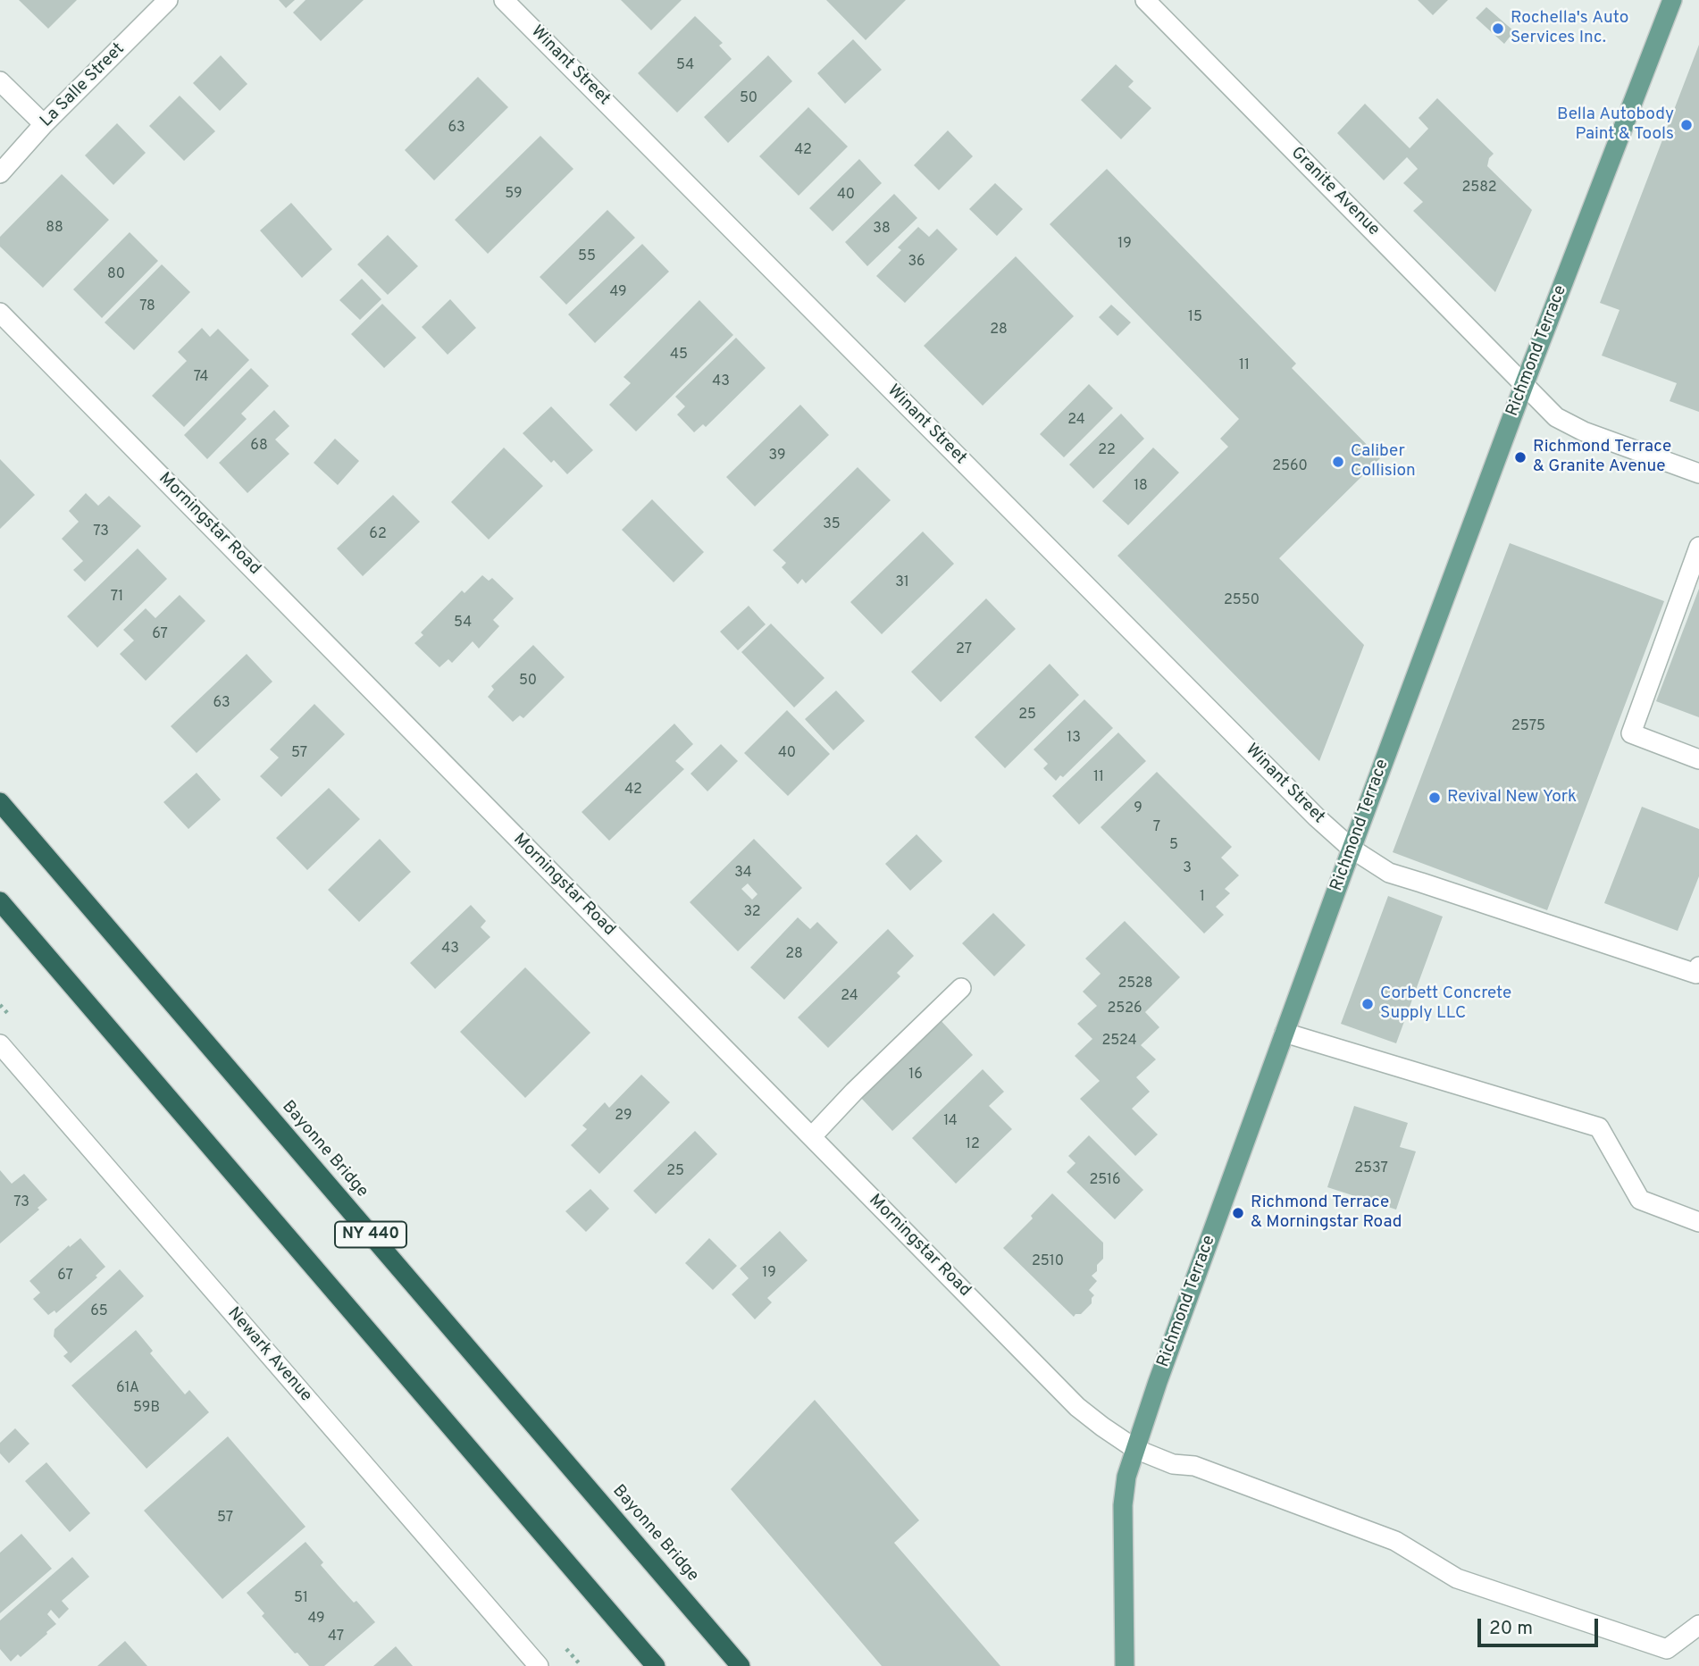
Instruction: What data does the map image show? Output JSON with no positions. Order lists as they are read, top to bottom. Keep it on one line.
{"streets":{"highway":["Bayonne Bridge","NY 440"],"main road":["Richmond Terrace"],"street":["Winant Street","La Salle Street","Granite Avenue","Morningstar Road","Newark Avenue"]},"crossings":[["Winant Street","Richmond Terrace"],["Granite Avenue","Richmond Terrace"],["Richmond Terrace","Morningstar Road"]],"places":["Rochella's Auto Services Inc.","Bella Autobody Paint & Tools","Richmond Terrace & Granite Avenue","Caliber Collision","Revival New York","Corbett Concrete Supply LLC","Richmond Terrace & Morningstar Road"],"house_numbers":["54","50","63","42","2582","59","40","88","38","19","55","36","80","49","78","15","28","45","11","74","43","24","68","22","39","2560","18","35","73","62","31","71","2550","54","67","27","50","63","25","2575","13","57","40","11","42","9","7","5","3","34","1","32","43","28","2528","24","2526","2524","16","29","14","12","2537","25","2516","73","2510","19","67","65","61A","59B","57","51","49","47"],"scale_bar":"20 m"}
